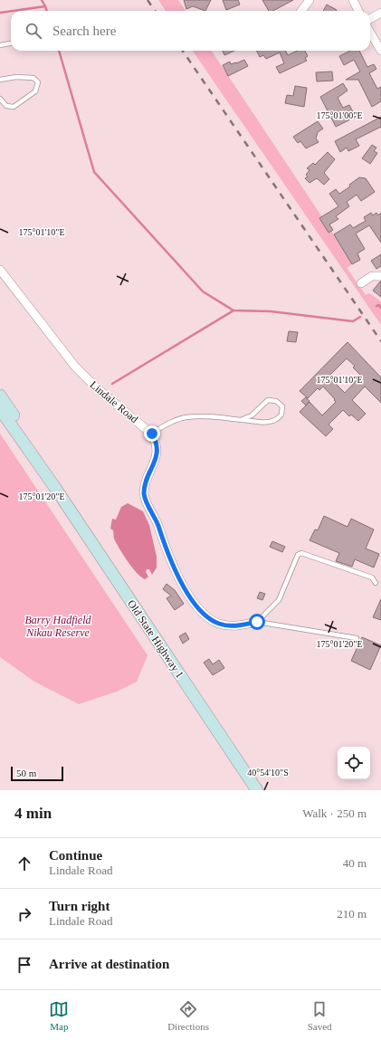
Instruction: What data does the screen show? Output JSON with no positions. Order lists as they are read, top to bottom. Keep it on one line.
{"streets":{"main road":["Old State Highway 1"],"street":["Lindale Road"]},"parks":["Barry Hadfield Nikau Reserve"],"scale_bar":"50 m","page":{"search":"Search here","scale":"50 m","heading":["4 min","Walk · 250 m"],"list":[["Continue","Lindale Road","40 m"],["Turn right","Lindale Road","210 m"],"Arrive at destination"],"nav":["Map","Directions","Saved"]},"coordinates":["175°01'00\"E","175°01'10\"E","175°01'20\"E","40°54'10\"S"]}
